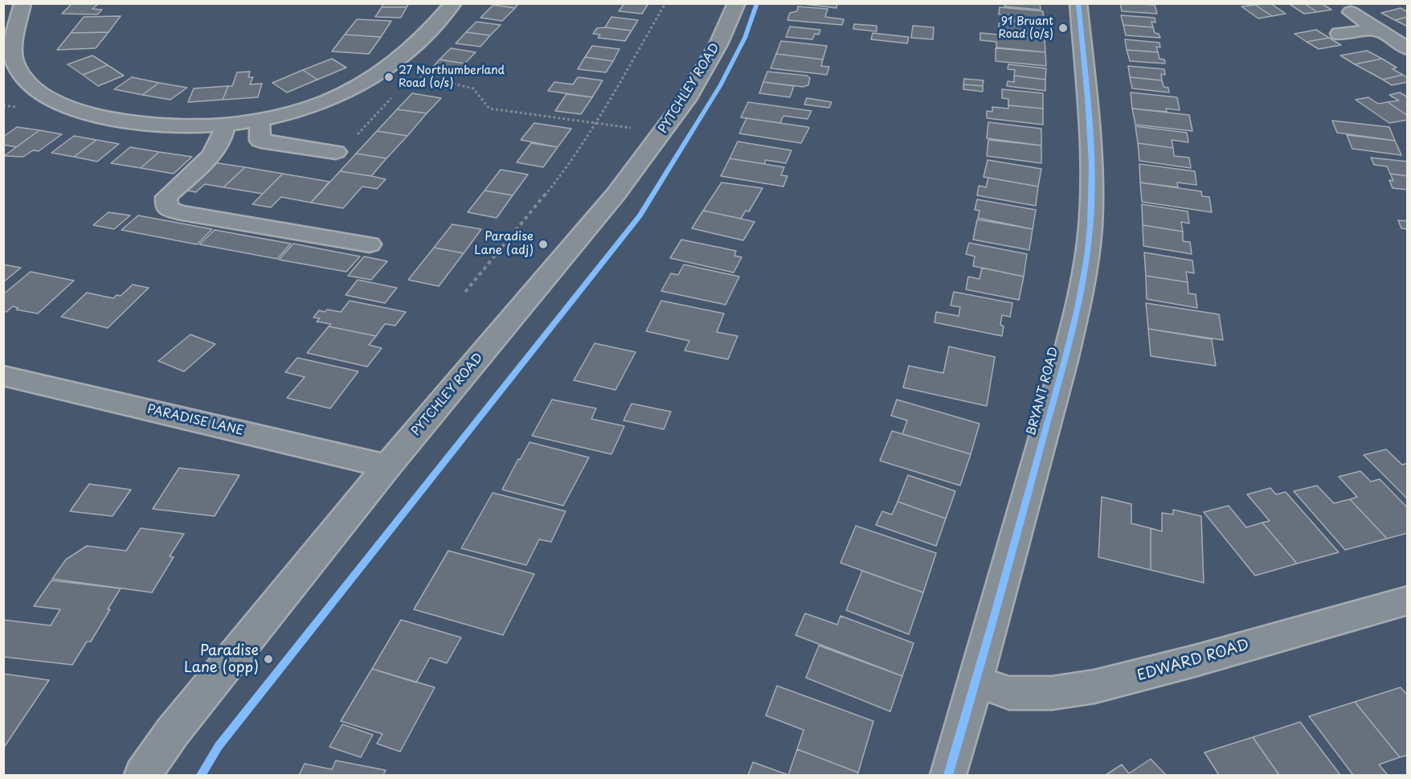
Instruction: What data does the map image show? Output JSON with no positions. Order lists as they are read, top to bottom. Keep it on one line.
{"streets":{"street":["PYTCHLEY ROAD","BRYANT ROAD","PARADISE LANE","EDWARD ROAD"]},"crossings":[["PYTCHLEY ROAD","PARADISE LANE"],["BRYANT ROAD","EDWARD ROAD"]],"places":["91 Bryant Road (o/s)","27 Northumberland Road (o/s)","Paradise Lane (adj)","Paradise Lane (opp)"]}
